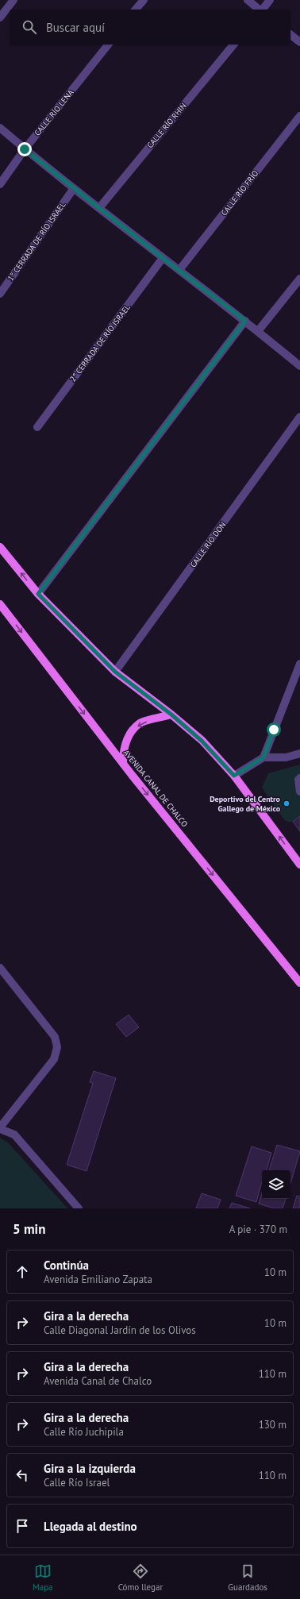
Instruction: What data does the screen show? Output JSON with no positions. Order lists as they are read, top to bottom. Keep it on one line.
{"streets":{"main road":["AVENIDA CANAL DE CHALCO"],"street":["CALLE RÍO LENA","CALLE RÍO RHIN","CALLE RÍO FRÍO","1° CERRADA DE RÍO ISRAEL","2° CERRADA DE RÍO ISRAEL","CALLE RÍO DON"]},"places":["Deportivo del Centro Gallego de México"],"page":{"search":"Buscar aquí","heading":["5 min","A pie · 370 m"],"list":[["Continúa","Avenida Emiliano Zapata","10 m"],["Gira a la derecha","Calle Diagonal Jardín de los Olivos","10 m"],["Gira a la derecha","Avenida Canal de Chalco","110 m"],["Gira a la derecha","Calle Río Juchipila","130 m"],["Gira a la izquierda","Calle Río Israel","110 m"],"Llegada al destino"],"nav":["Mapa","Cómo llegar","Guardados"]}}
